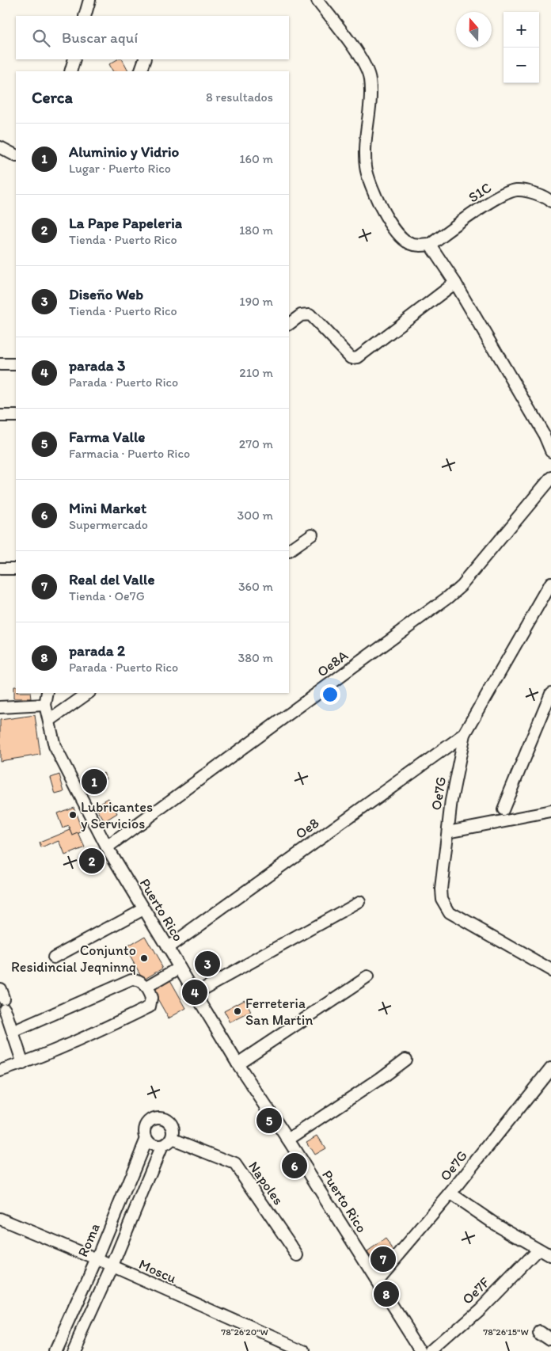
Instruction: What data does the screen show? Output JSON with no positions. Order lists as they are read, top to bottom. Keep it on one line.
{"streets":{"street":["S1C","Oe8A","Oe7G","Oe8","Puerto Rico","Napoles","Roma","Moscu","Oe7F"]},"crossings":[["Oe8A","Puerto Rico"],["Oe7G","Oe8"],["Oe7G","Puerto Rico"],["Oe8","Puerto Rico"],["Napoles","Roma"],["Roma","Moscu"]],"places":["Lubricantes y Servicios","Conjunto Residincial Jeqninnq","Ferreteria San Martin"],"north":"top","page":{"map_buttons":["+","−"],"search":"Buscar aquí","heading":["Cerca","8 resultados"],"list":[{"mark":"1","name":"Aluminio y Vidrio","note":"Lugar · Puerto Rico","value":"160 m"},{"mark":"2","name":"La Pape Papeleria","note":"Tienda · Puerto Rico","value":"180 m"},{"mark":"3","name":"Diseño Web","note":"Tienda · Puerto Rico","value":"190 m"},{"mark":"4","name":"parada 3","note":"Parada · Puerto Rico","value":"210 m"},{"mark":"5","name":"Farma Valle","note":"Farmacia · Puerto Rico","value":"270 m"},{"mark":"6","name":"Mini Market","note":"Supermercado","value":"300 m"},{"mark":"7","name":"Real del Valle","note":"Tienda · Oe7G","value":"360 m"},{"mark":"8","name":"parada 2","note":"Parada · Puerto Rico","value":"380 m"}],"pins":["1","2","3","4","5","6","7","8"]},"coordinates":["78°26'20\"W","78°26'15\"W"]}
